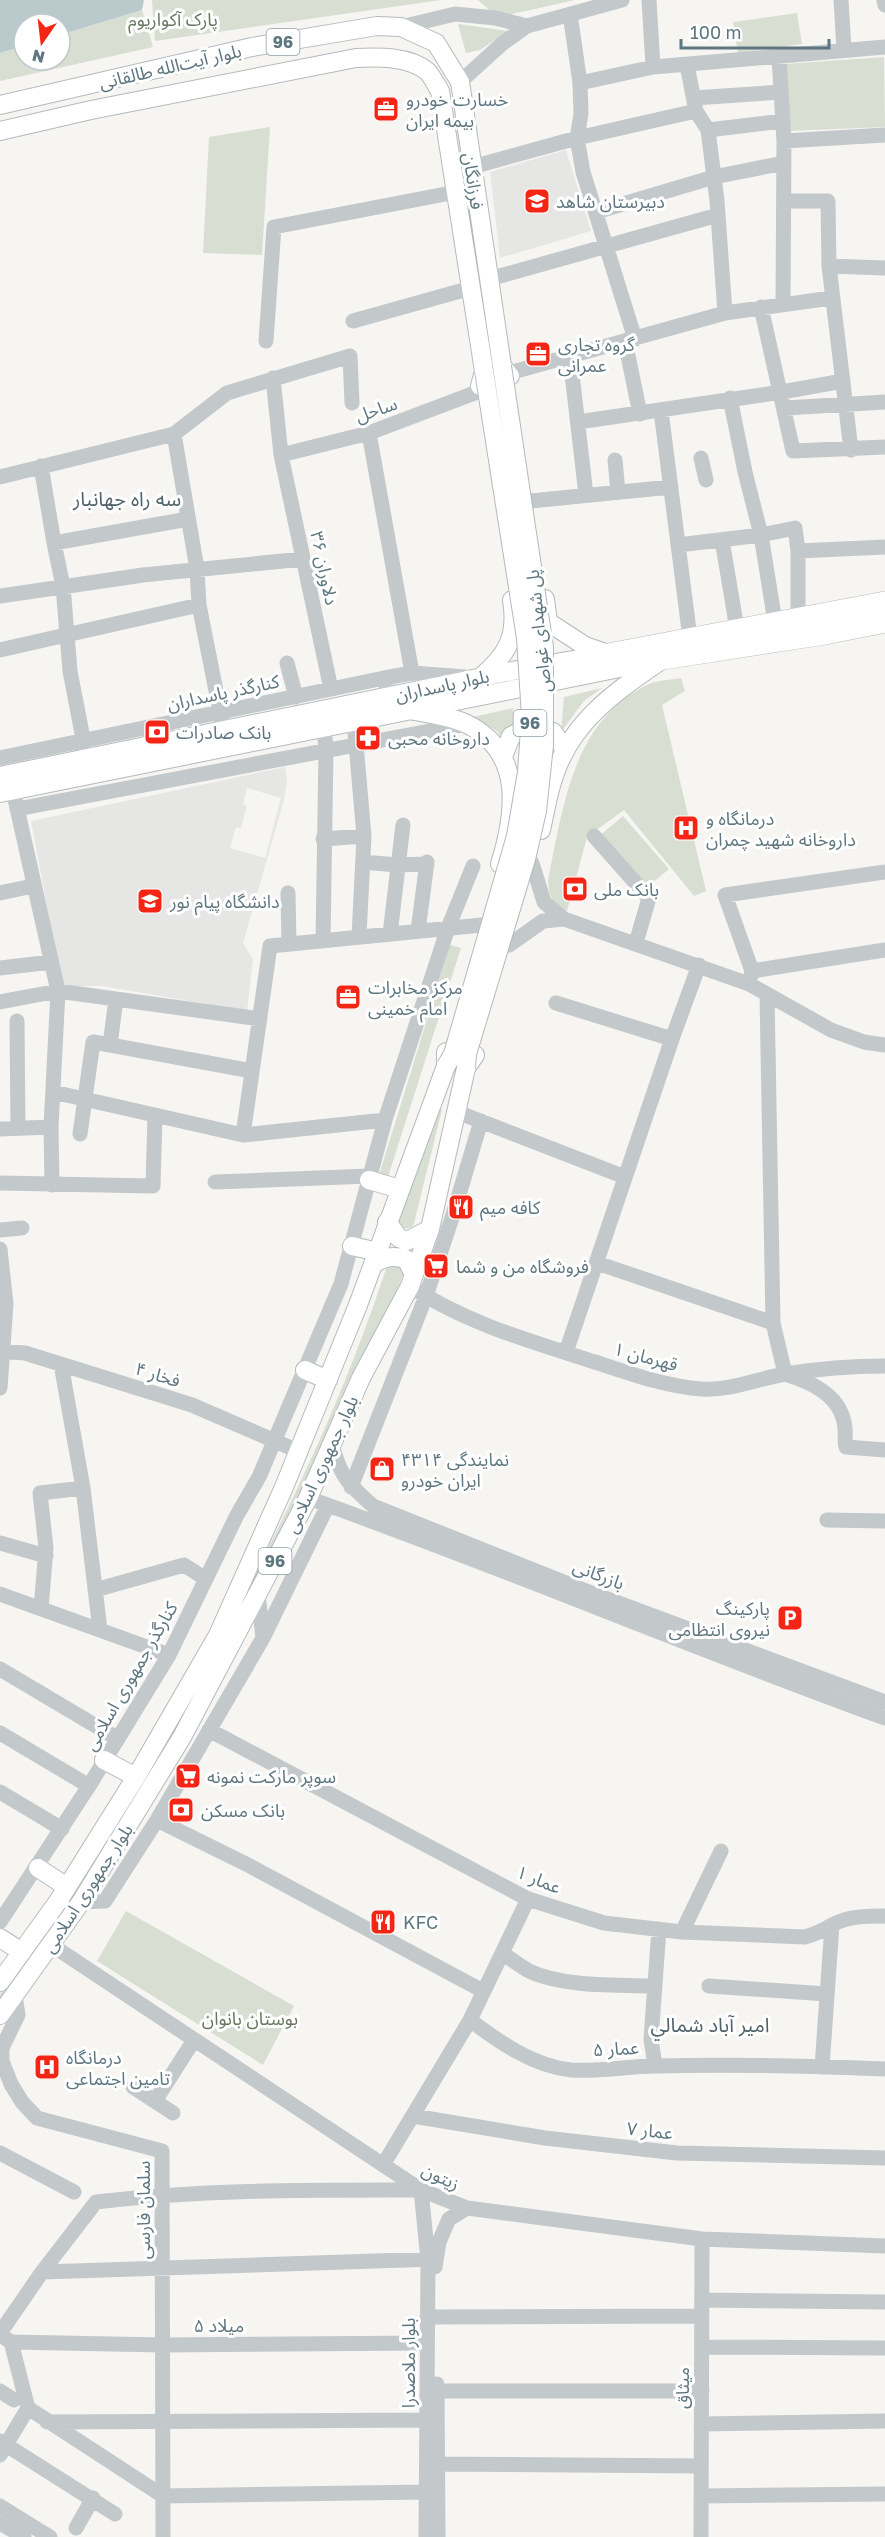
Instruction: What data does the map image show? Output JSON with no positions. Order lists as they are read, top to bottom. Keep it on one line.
{"streets":{"highway":["96","بلوار پاسداران"],"main road":["بلوار آیت‌الله طالقانی","فرزانگان","پل شهدای غواص","بلوار جمهوری اسلامی"],"street":["ساحل","دلاوران ۳۶","کنارگذر پاسداران","قهرمان ۱","فخار ۴","بازرگانی","کنارگذر جمهوری اسلامی","عمار ۱","عمار ۵","عمار ۷","زیتون","سلمان فارسی","میلاد ۵","بلوار ملاصدرا","میثاق"]},"crossings":[["96","فرزانگان"],["96","پل شهدای غواص"],["96","بلوار پاسداران"],["96","بلوار جمهوری اسلامی"],["بلوار آیت‌الله طالقانی","فرزانگان"],["فرزانگان","پل شهدای غواص"],["ساحل","دلاوران ۳۶"],["دلاوران ۳۶","کنارگذر پاسداران"],["پل شهدای غواص","بلوار جمهوری اسلامی"],["بلوار پاسداران","کنارگذر پاسداران"],["قهرمان ۱","بلوار جمهوری اسلامی"],["فخار ۴","بلوار جمهوری اسلامی"],["فخار ۴","کنارگذر جمهوری اسلامی"],["بلوار جمهوری اسلامی","بازرگانی"],["بلوار جمهوری اسلامی","زیتون"],["بلوار جمهوری اسلامی","سلمان فارسی"],["زیتون","بلوار ملاصدرا"],["زیتون","میثاق"],["سلمان فارسی","میلاد ۵"],["میلاد ۵","بلوار ملاصدرا"]],"districts":["سه راه جهانبار","امیر آباد شمالي"],"parks":["پارک آکواریوم","بوستان بانوان"],"places":{"office":["خسارت خودرو بیمه ایران","گروه تجاری عمرانی","مرکز مخابرات امام خمینی"],"school or university":["دبیرستان شاهد","دانشگاه پیام نور"],"bank":["بانک صادرات","بانک ملی","بانک مسکن"],"pharmacy":["داروخانه محبی"],"hospital":["درمانگاه و داروخانه شهید چمران","درمانگاه تامین اجتماعی"],"restaurant":["کافه میم","KFC"],"supermarket":["فروشگاه من و شما","سوپر مارکت نمونه"],"shop":["نمایندگی ۴۳۱۴ ایران خودرو"],"parking":["پارکینگ نیروی انتظامی"]},"scale_bar":"100 m","north":"bottom"}
